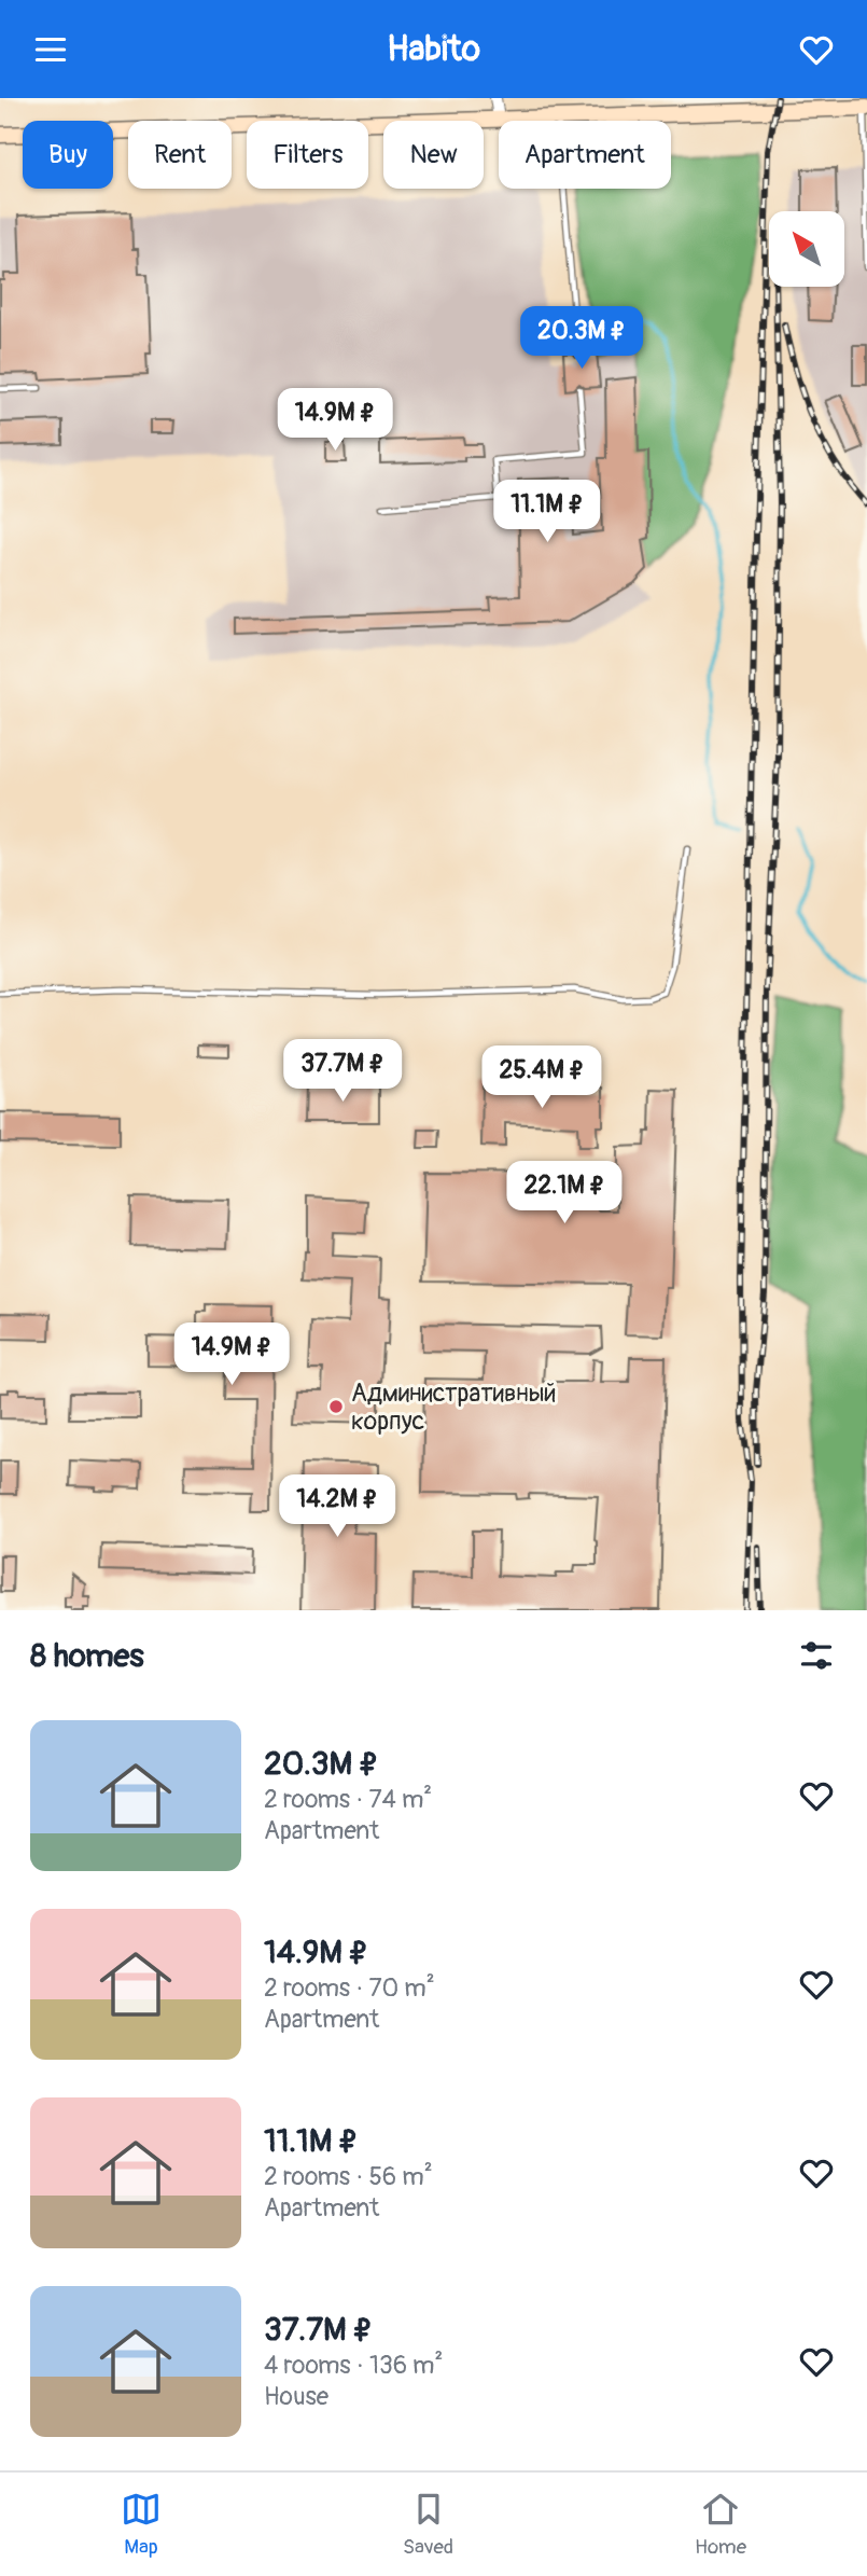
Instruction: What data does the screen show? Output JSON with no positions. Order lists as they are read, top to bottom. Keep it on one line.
{"places":["Административный корпус"],"north":"top left","page":{"header":"Habito","chip":["Buy","Rent","Filters","New","Apartment"],"price":["20.3M ₽","14.9M ₽","11.1M ₽","37.7M ₽","25.4M ₽","22.1M ₽","14.9M ₽","14.2M ₽"],"heading":"8 homes","list":[{"name":"20.3M ₽","note":"2 rooms · 74 m² · Apartment"},{"name":"14.9M ₽","note":"2 rooms · 70 m² · Apartment"},{"name":"11.1M ₽","note":"2 rooms · 56 m² · Apartment"},{"name":"37.7M ₽","note":"4 rooms · 136 m² · House"}],"tabs":["Map","Saved","Home"]}}
